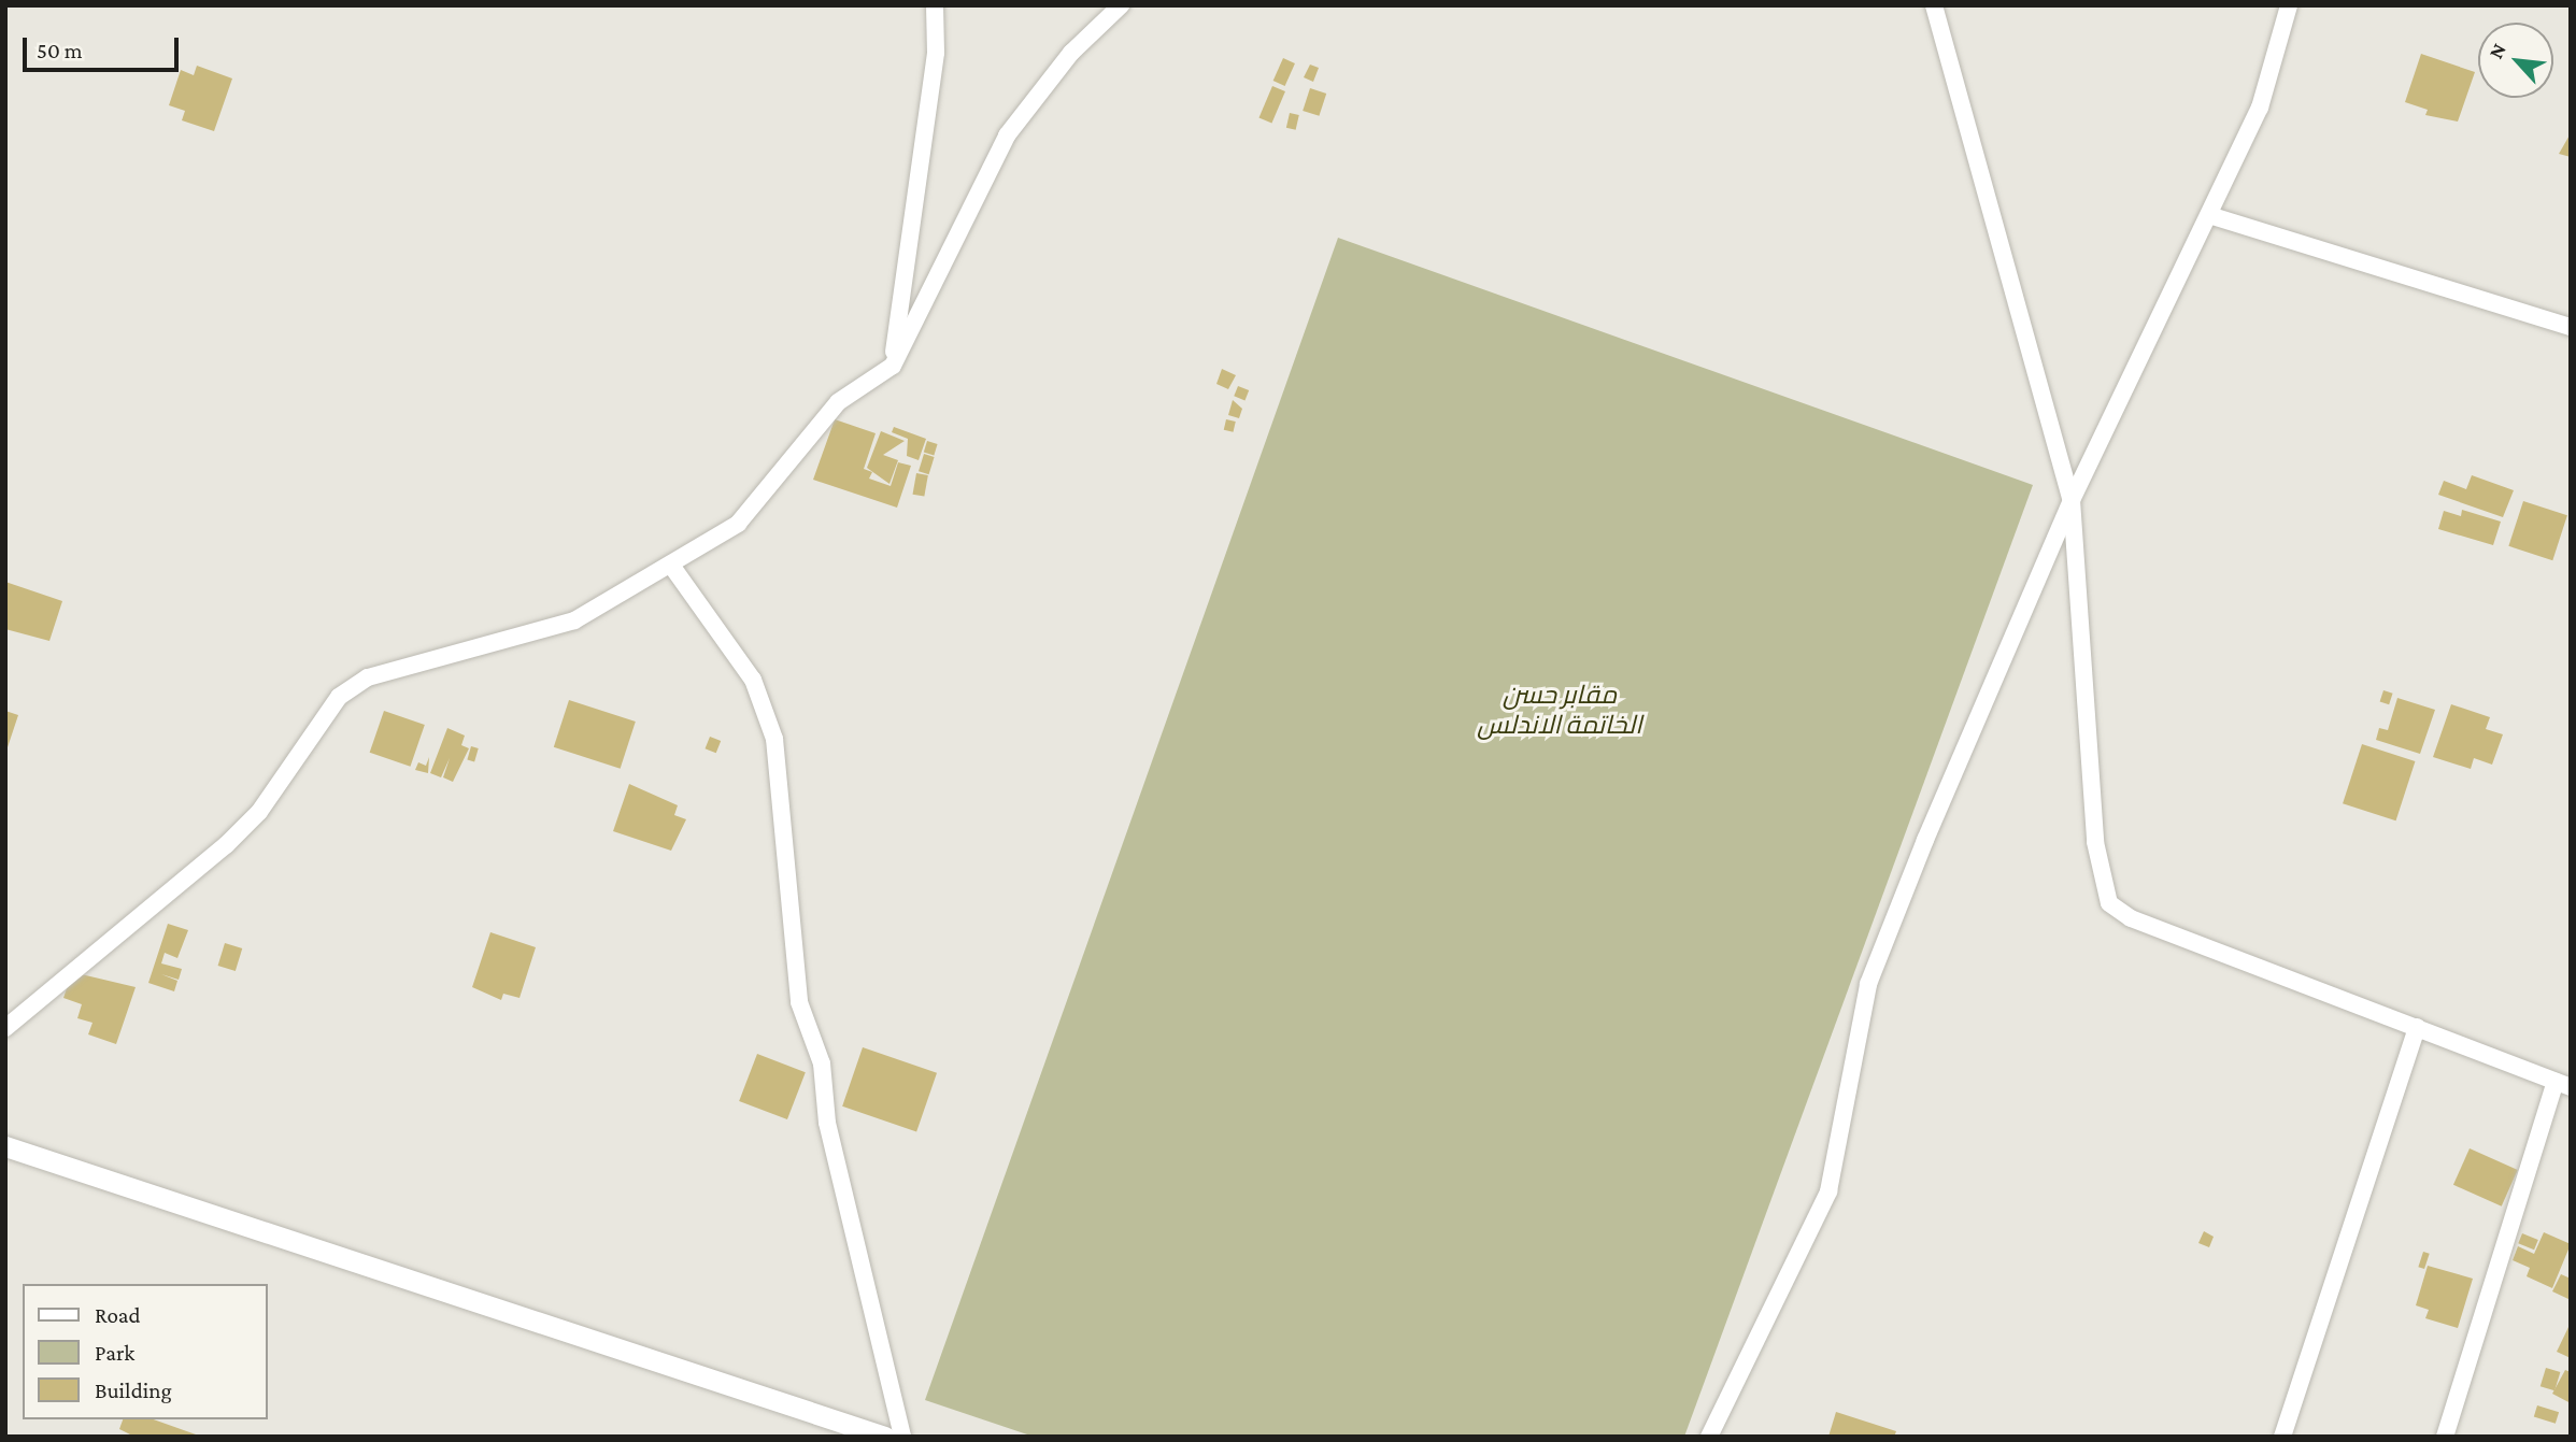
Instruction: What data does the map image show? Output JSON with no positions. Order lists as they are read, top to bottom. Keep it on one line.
{"parks":["مقابر حسن الخاتمة الاندلس"],"legend":["Road","Park","Building"],"scale_bar":"50 m","north":"top left"}
